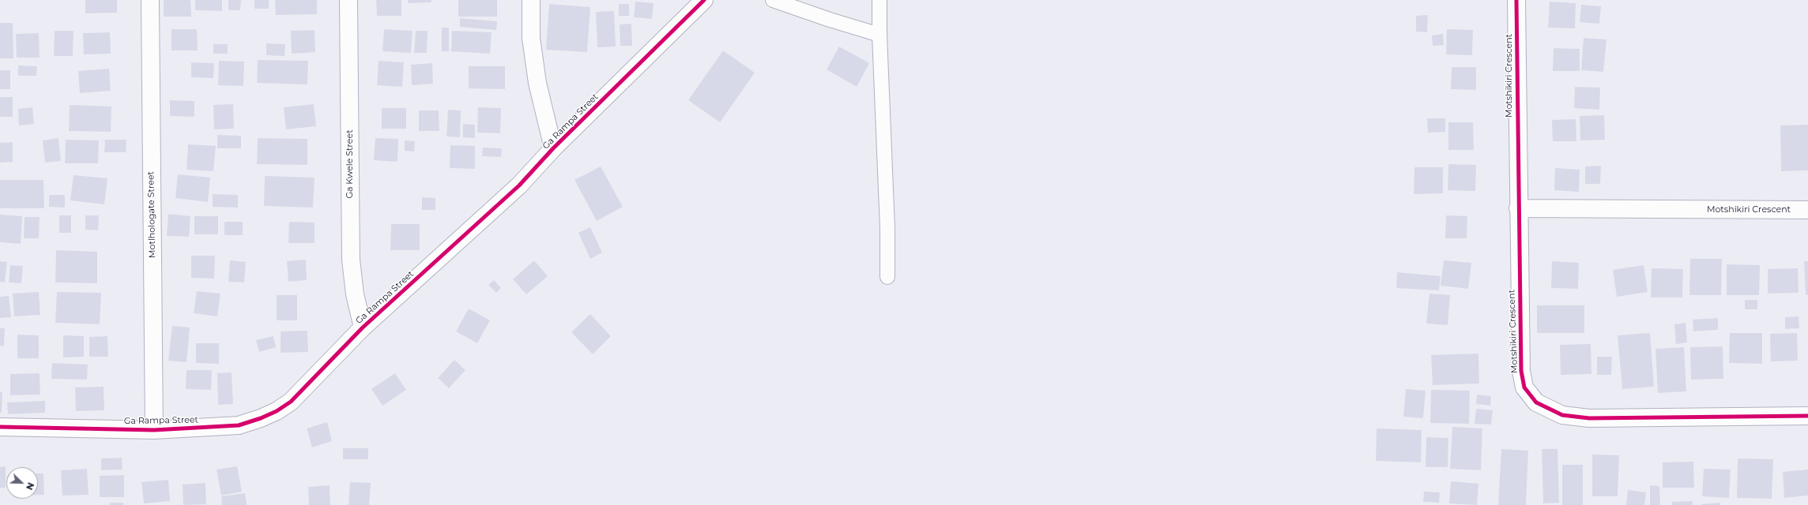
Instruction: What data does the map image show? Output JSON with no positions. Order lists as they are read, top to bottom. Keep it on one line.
{"streets":{"street":["Motshikiri Crescent","Ga Rampa Street","Ga Kwele Street","Motlhologate Street"]},"crossings":[["Ga Rampa Street","Ga Kwele Street"],["Ga Rampa Street","Motlhologate Street"]],"north":"bottom right"}
